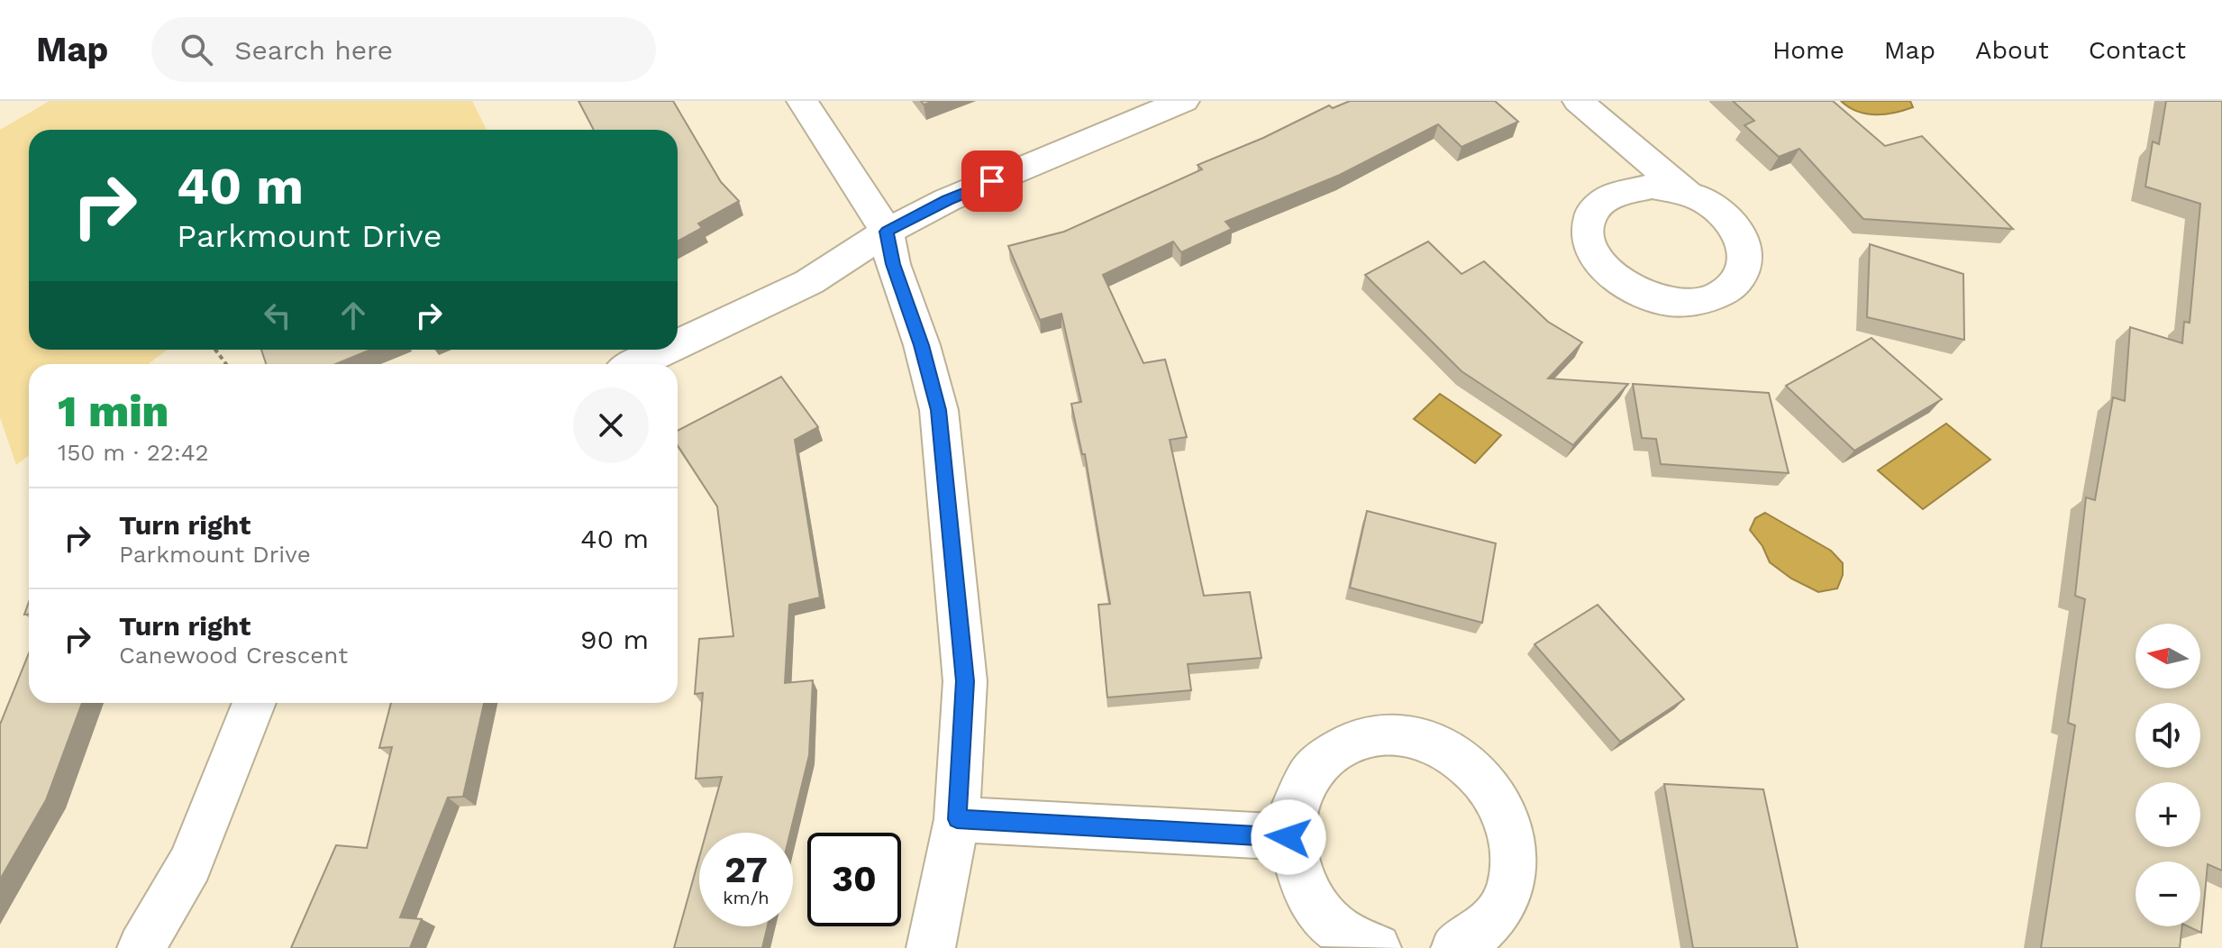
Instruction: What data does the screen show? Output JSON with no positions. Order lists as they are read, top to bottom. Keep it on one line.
{"north":"left","page":{"header":"Map","search":"Search here","nav":["Home","Map","About","Contact"],"turn":["40 m","Parkmount Drive"],"heading":["1 min","150 m · 22:42"],"list":[{"name":"Turn right","note":"Parkmount Drive","value":"40 m"},{"name":"Turn right","note":"Canewood Crescent","value":"90 m"}],"map_buttons":["+","−"],"speed":"27 km/h","limit":"30"}}
